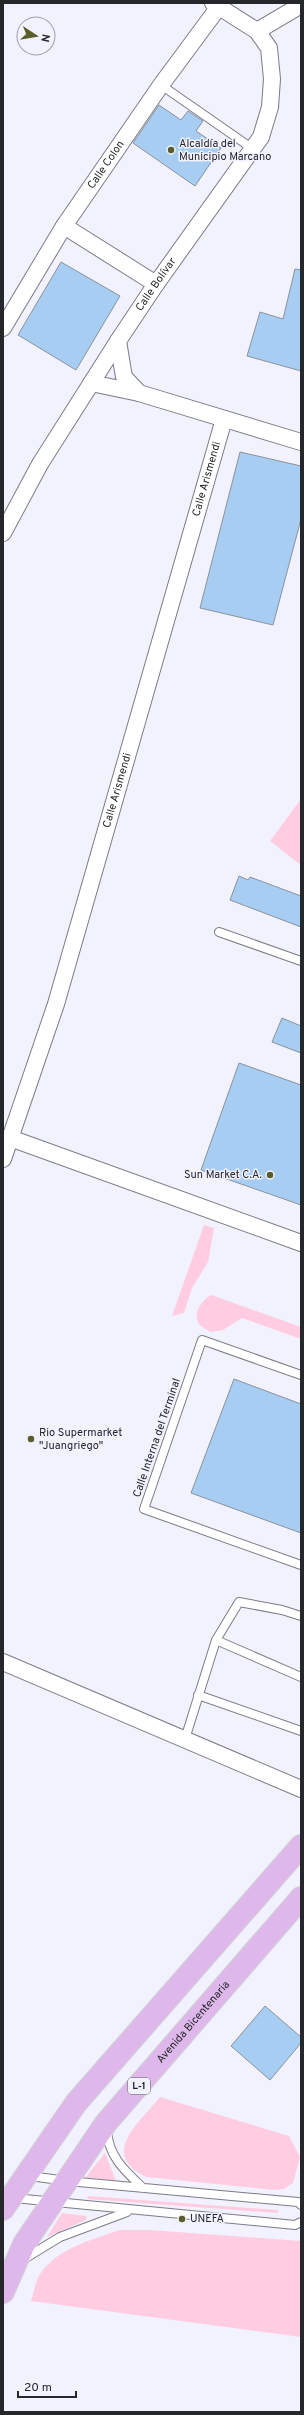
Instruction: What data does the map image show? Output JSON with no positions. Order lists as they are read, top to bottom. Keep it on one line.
{"streets":{"main road":["Avenida Bicentenaria","L-1"],"street":["Calle Colon","Calle Bolívar","Calle Arismendi"],"lane":["Calle Interna del Terminal"]},"crossings":[["Calle Colon","Calle Bolívar"]],"places":["Alcaldía del Municipio Marcano","Sun Market C.A.","Rio Supermarket \"Juangriego\"","UNEFA"],"scale_bar":"20 m","north":"right"}
